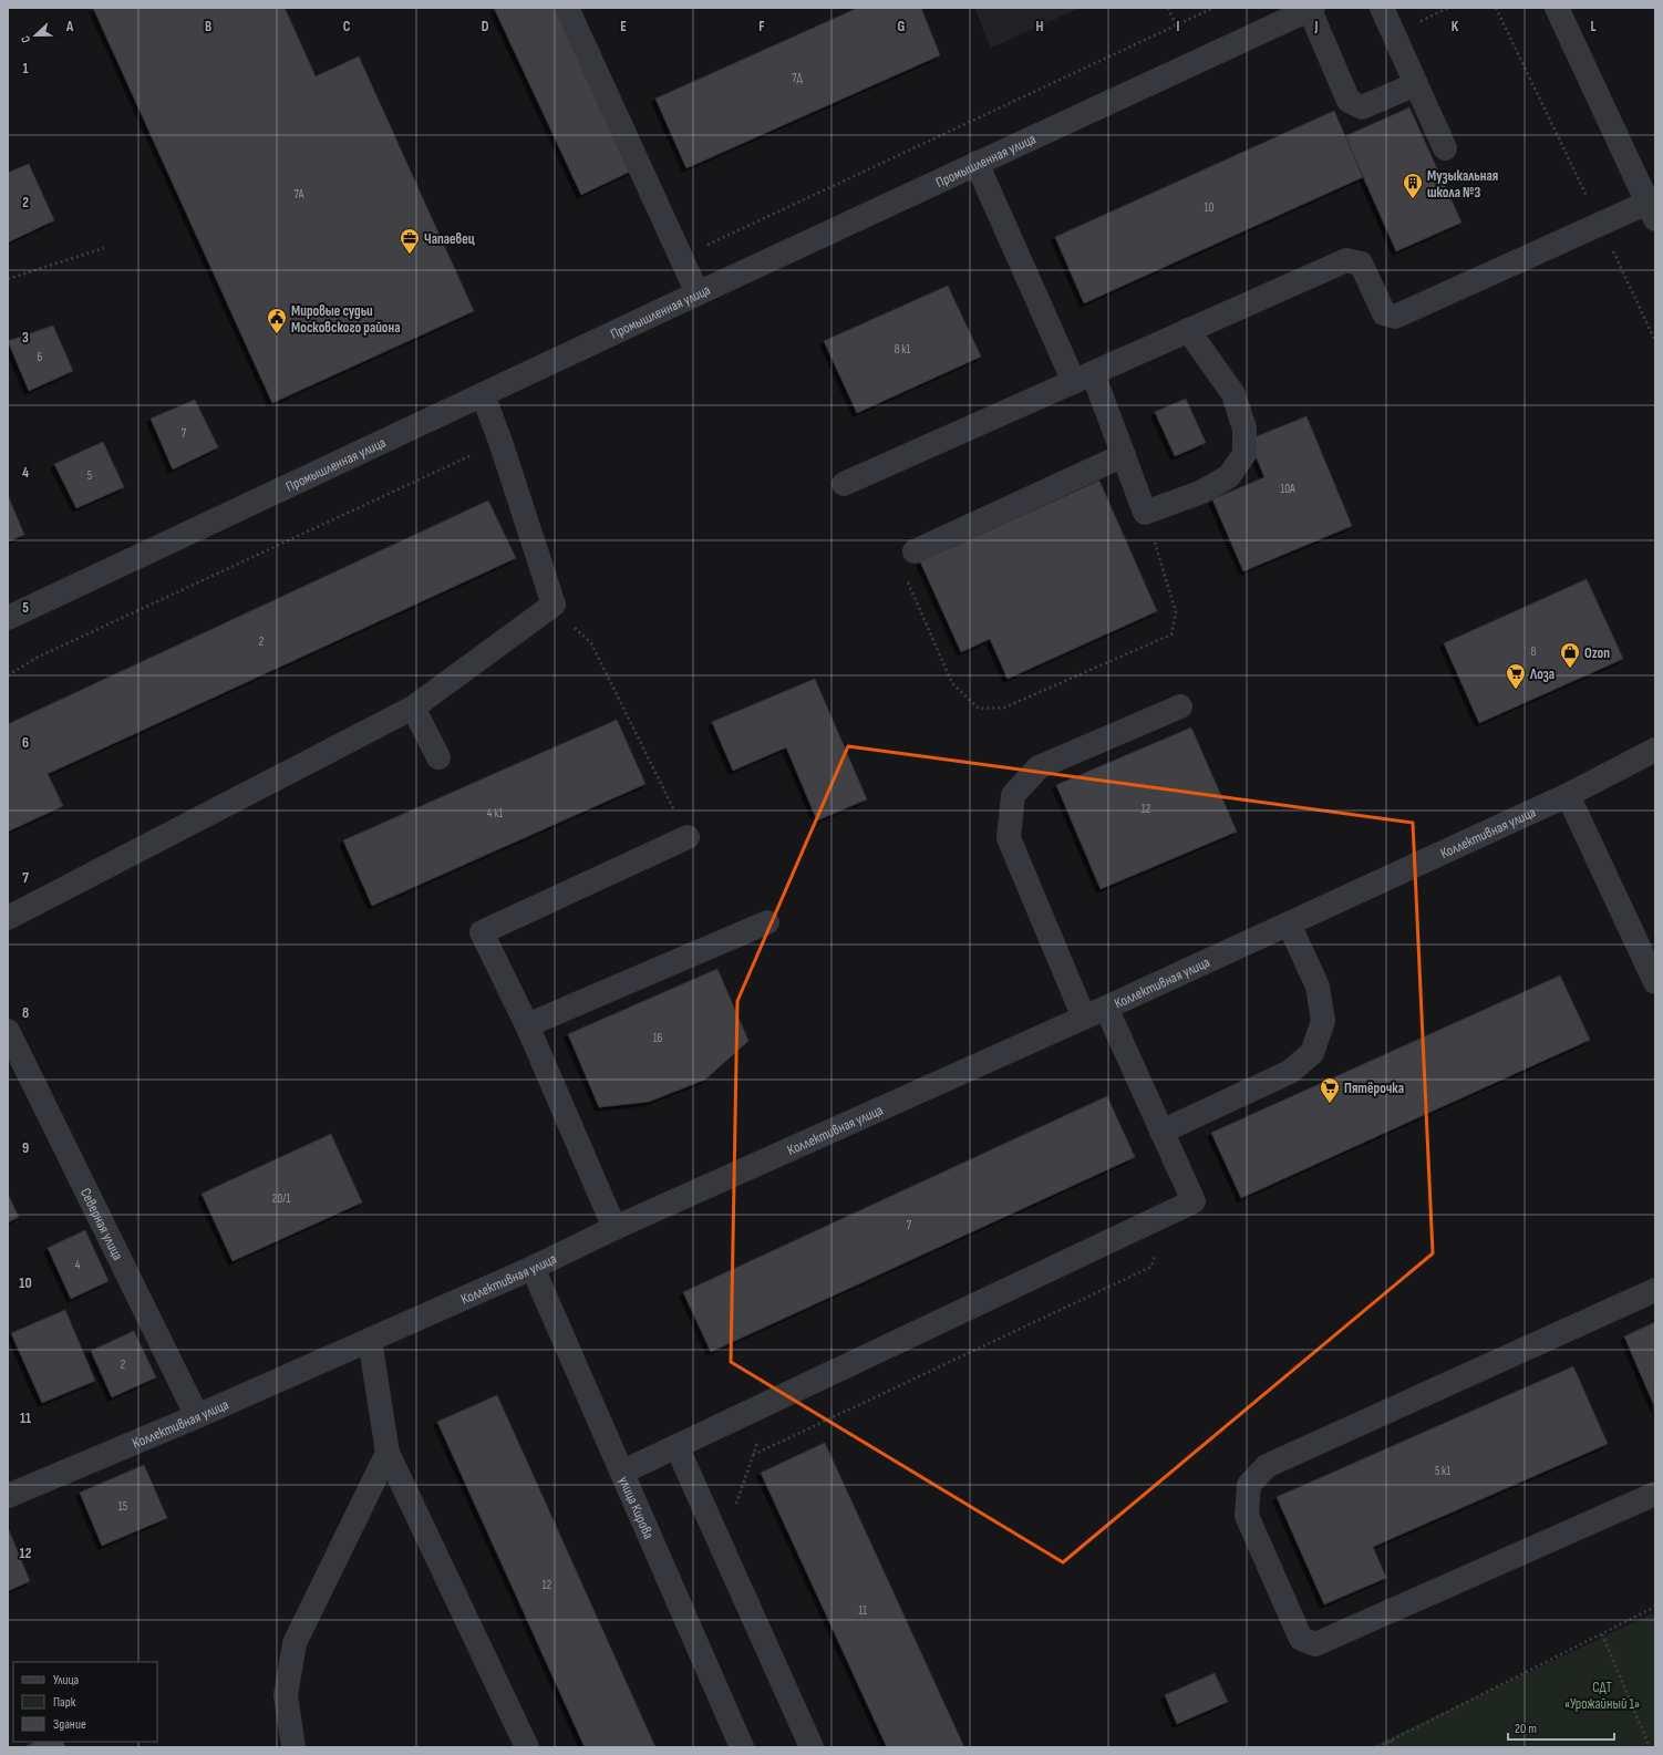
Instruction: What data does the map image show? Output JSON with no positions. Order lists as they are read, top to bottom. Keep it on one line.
{"streets":{"street":["Промышленная улица","Коллективная улица","Северная улица","улица Кирова"]},"crossings":[["Коллективная улица","Северная улица"],["Коллективная улица","улица Кирова"]],"parks":["СДТ «Урожайный 1»"],"places":{"building":["Музыкальная школа №3"],"office":["Чапаевец"],"public building":["Мировые судьи Московского района"],"shop":["Ozon"],"supermarket":["Лоза","Пятёрочка"]},"house_numbers":["7Д","7А","10","8 к1","6","7","5","10А","2","8","12","4 к1","16","20/1","7","4","2","5 к1","15","12","11"],"legend":["Улица","Парк","Здание"],"scale_bar":"20 m","north":"left","grid":{"columns":["A","B","C","D","E","F","G","H","I","J","K","L"],"rows":["1","2","3","4","5","6","7","8","9","10","11","12"]}}
